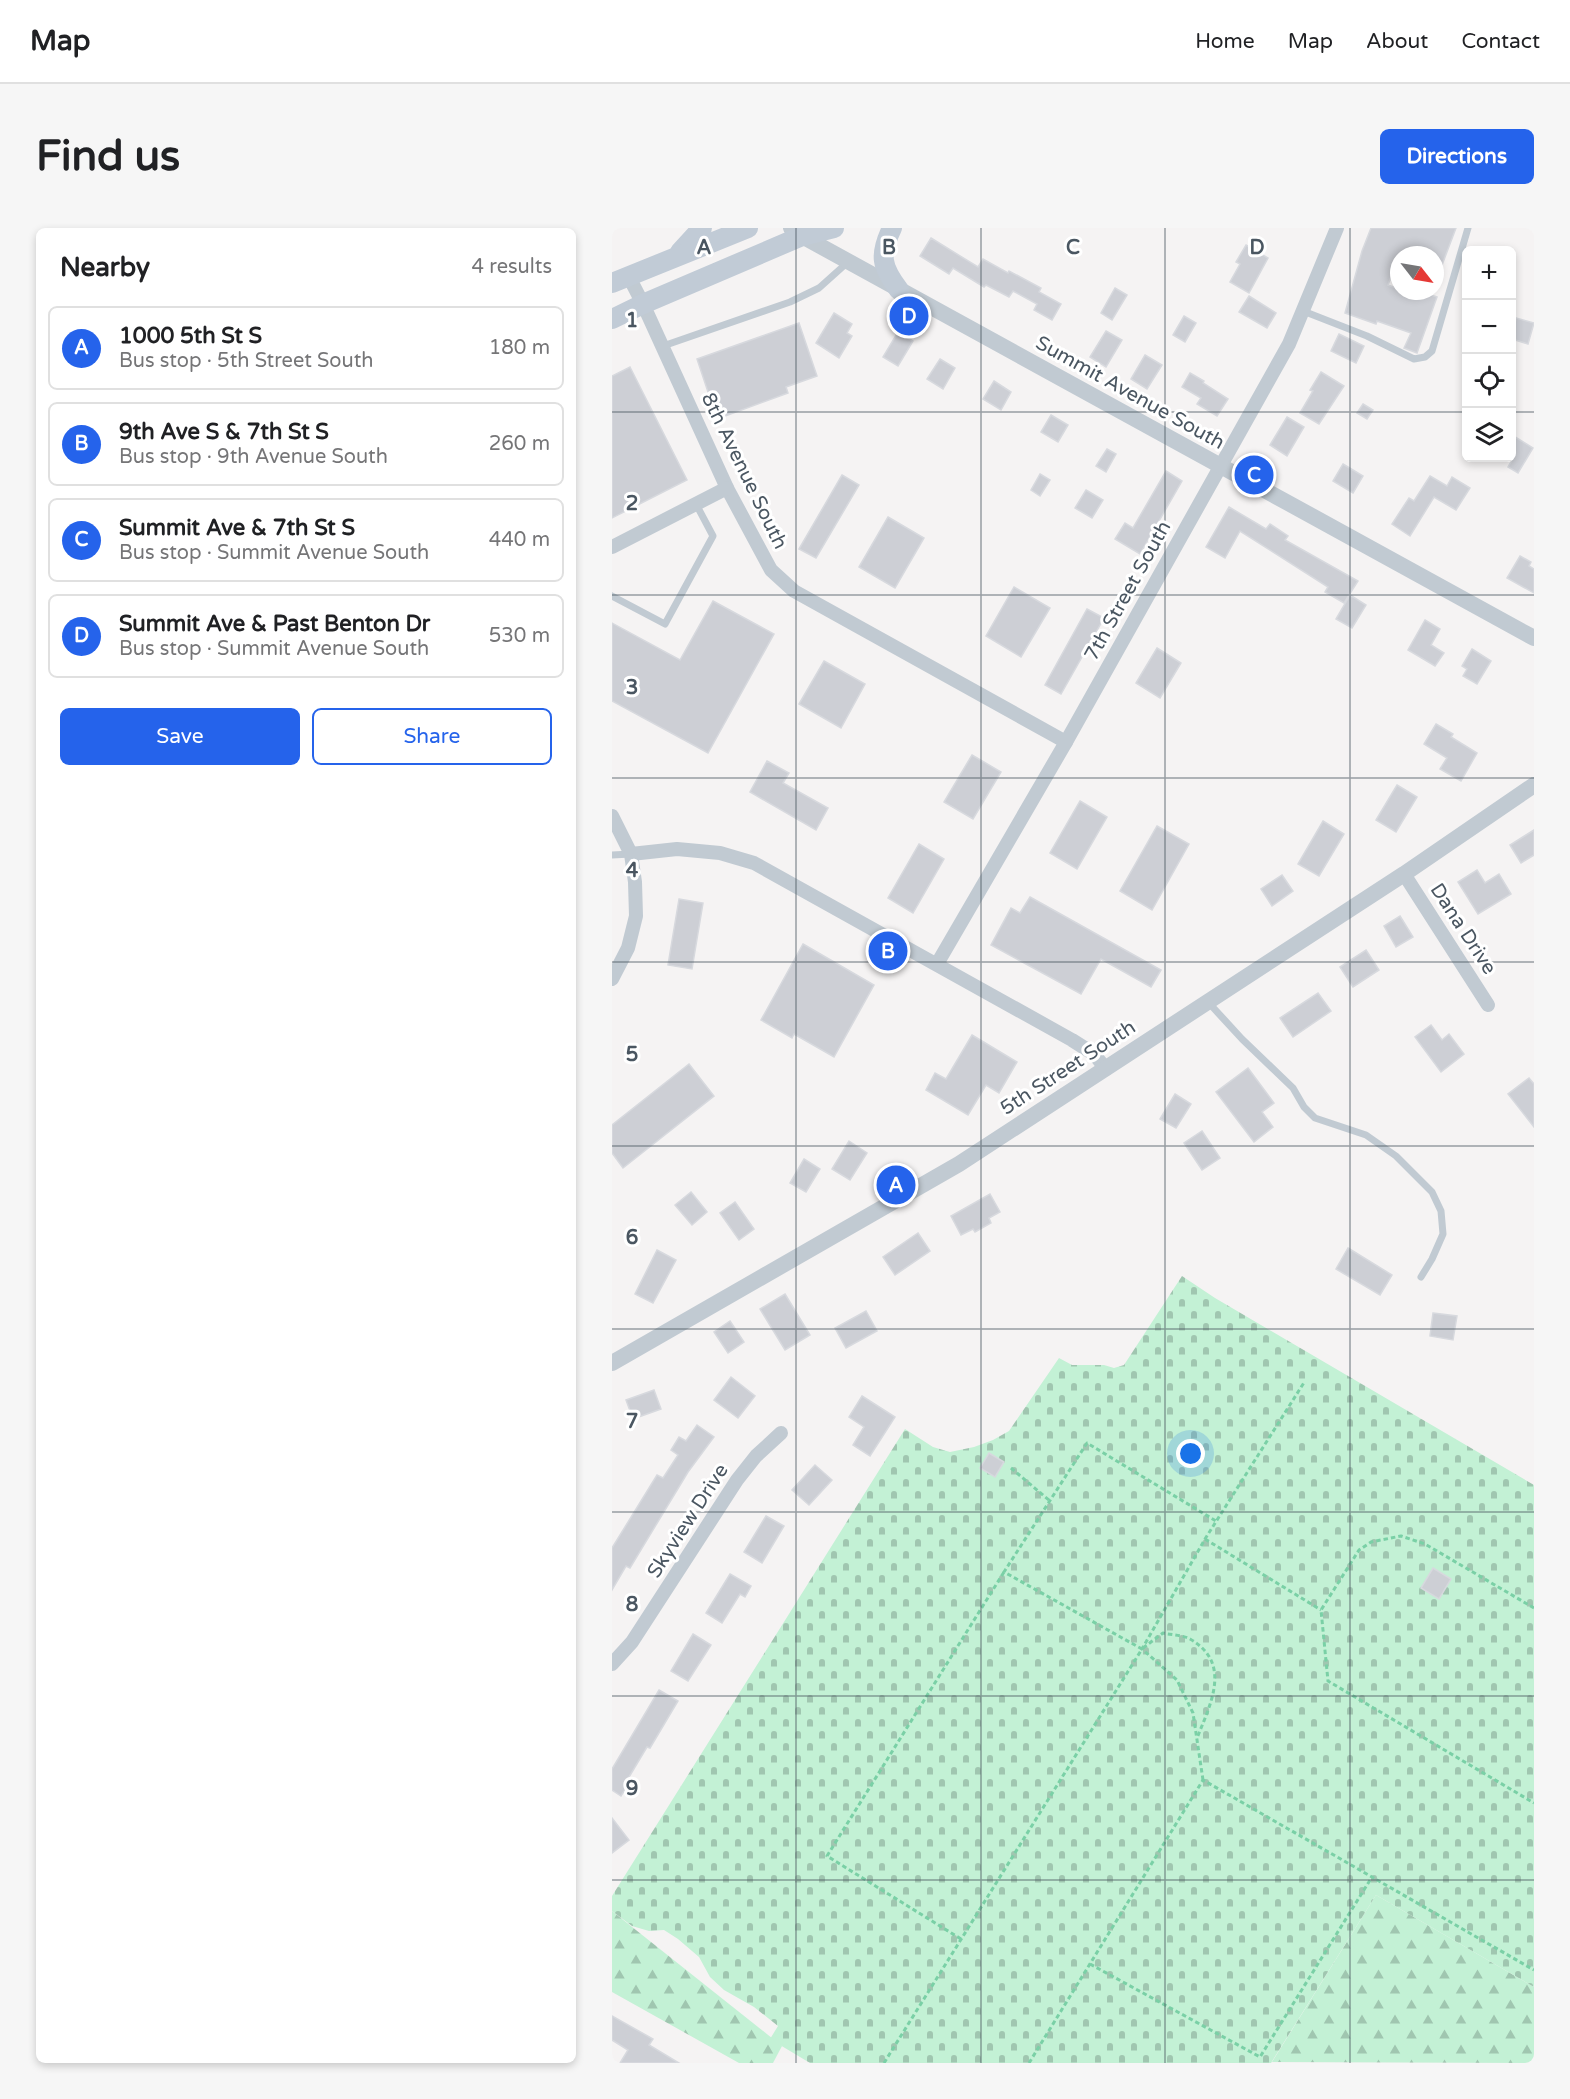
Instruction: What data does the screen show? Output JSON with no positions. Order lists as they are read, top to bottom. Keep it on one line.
{"streets":{"street":["Summit Avenue South","8th Avenue South","7th Street South","Dana Drive","5th Street South","Skyview Drive"]},"crossings":[["Summit Avenue South","7th Street South"],["8th Avenue South","7th Street South"],["Dana Drive","5th Street South"]],"north":"bottom right","page":{"header":"Map","nav":["Home","Map","About","Contact"],"buttons":["Directions",["Save","Share"]],"title":"Find us","heading":["Nearby","4 results"],"map_buttons":["+","−"],"pins":["D","C","B","A"],"list":[{"mark":"A","name":"1000 5th St S","note":"Bus stop · 5th Street South","value":"180 m"},{"mark":"B","name":"9th Ave S & 7th St S","note":"Bus stop · 9th Avenue South","value":"260 m"},{"mark":"C","name":"Summit Ave & 7th St S","note":"Bus stop · Summit Avenue South","value":"440 m"},{"mark":"D","name":"Summit Ave & Past Benton Dr","note":"Bus stop · Summit Avenue South","value":"530 m"}]},"grid":{"columns":["A","B","C","D"],"rows":["1","2","3","4","5","6","7","8","9"]}}
